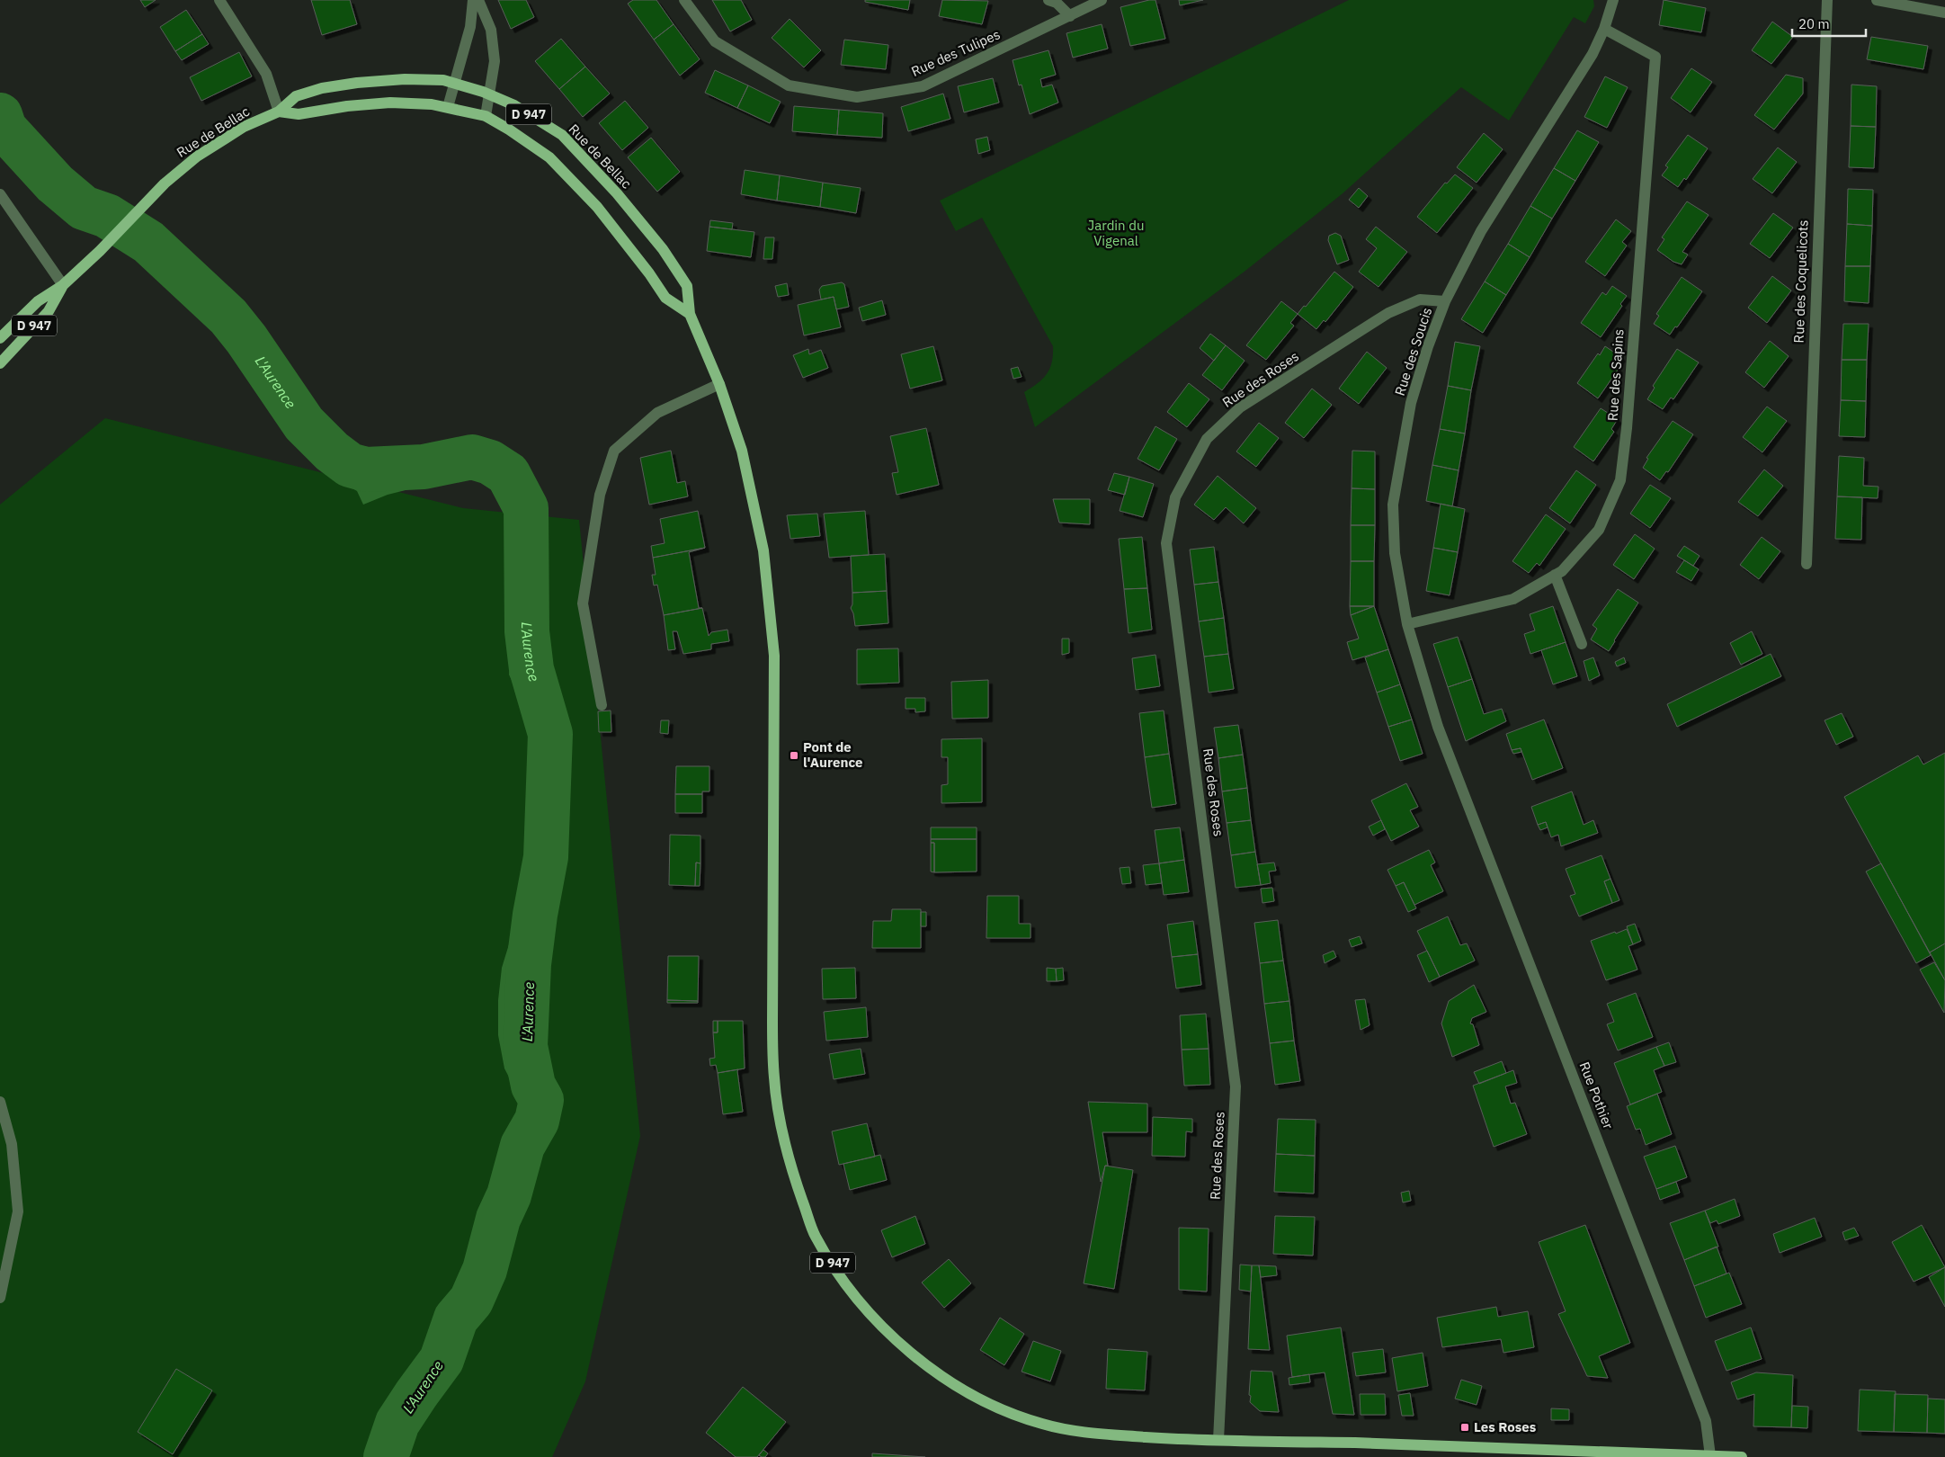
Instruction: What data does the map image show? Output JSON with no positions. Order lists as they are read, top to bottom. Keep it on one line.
{"streets":{"main road":["D 947","Rue de Bellac"],"street":["Rue des Tulipes","Rue des Coquelicots","Rue des Soucis","Rue des Sapins","Rue des Roses","Rue Pothier"]},"crossings":[["D 947","Rue de Bellac"],["D 947","Rue des Roses"],["D 947","Rue Pothier"],["Rue des Soucis","Rue des Sapins"],["Rue des Soucis","Rue des Roses"],["Rue des Soucis","Rue Pothier"]],"water":["L'Aurence"],"parks":["Jardin du Vigenal"],"places":{"transit":["Pont de l'Aurence","Les Roses"]},"scale_bar":"20 m"}
